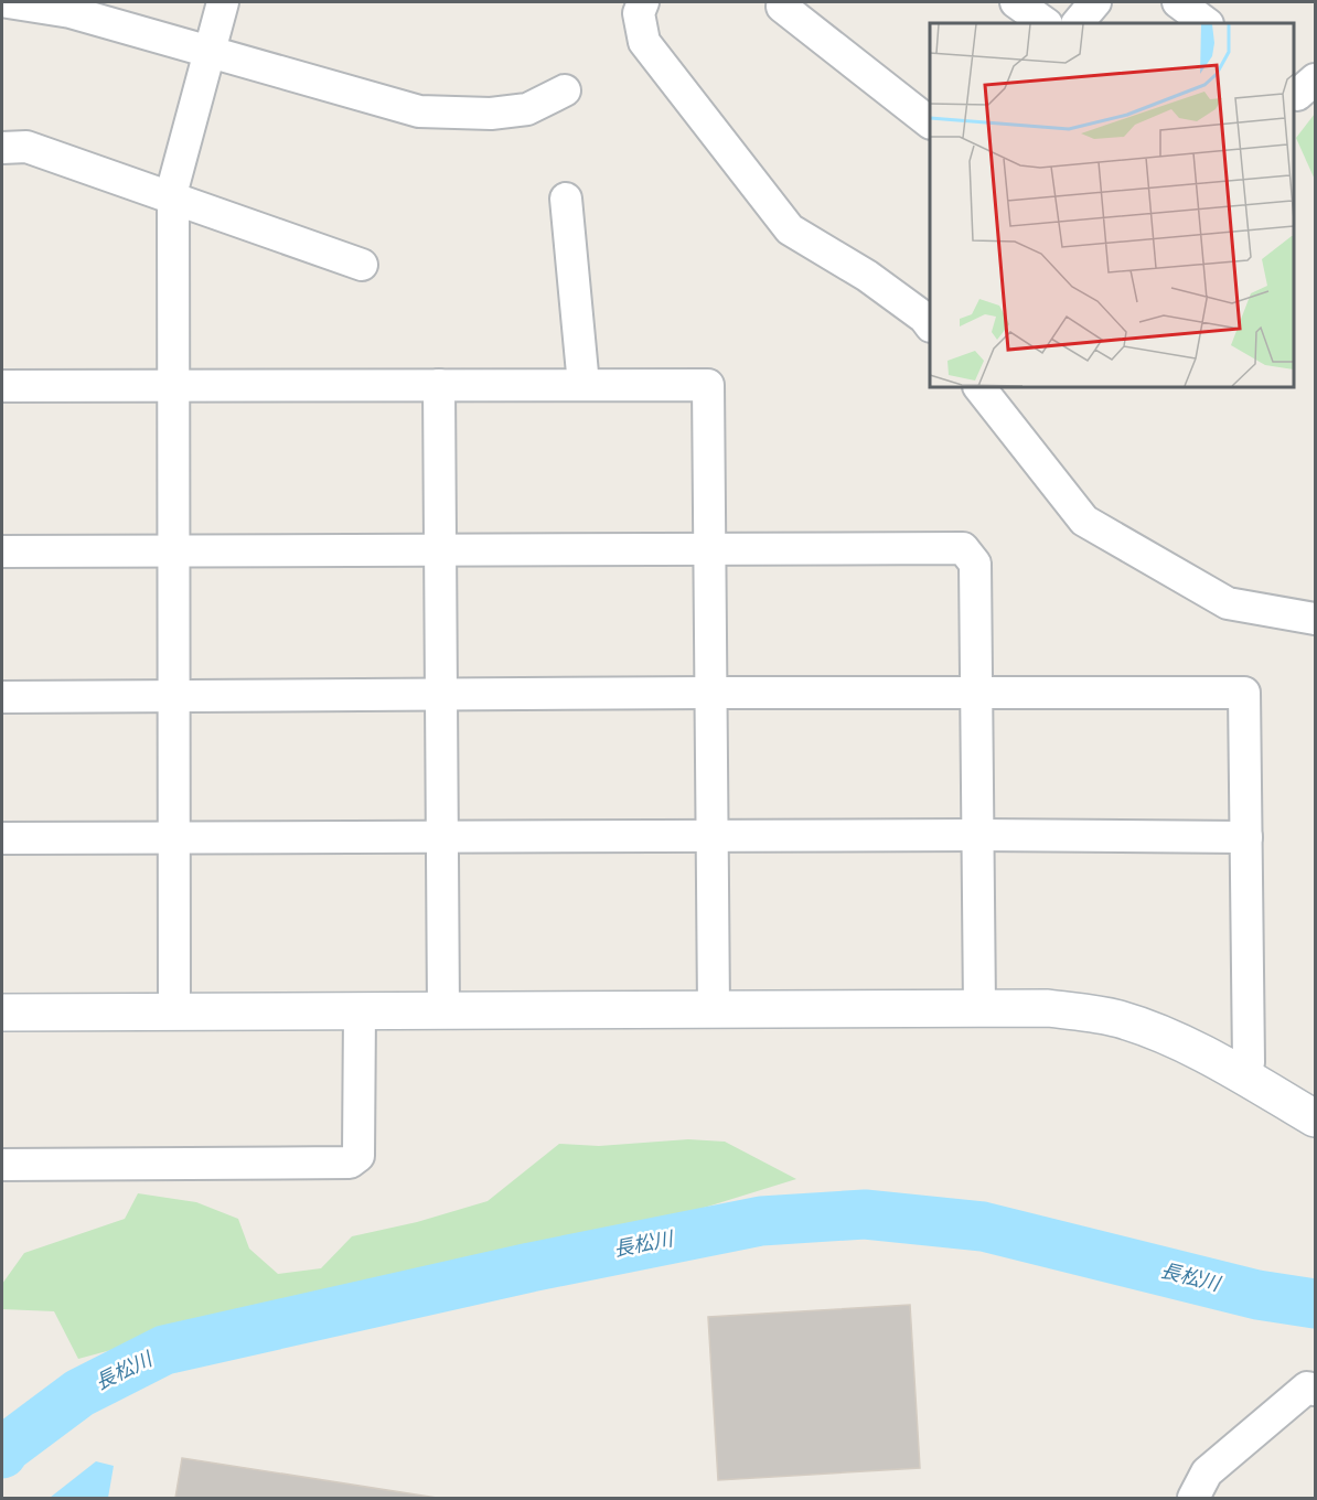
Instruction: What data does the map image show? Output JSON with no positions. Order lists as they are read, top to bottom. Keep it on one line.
{"water":["長松川"]}
